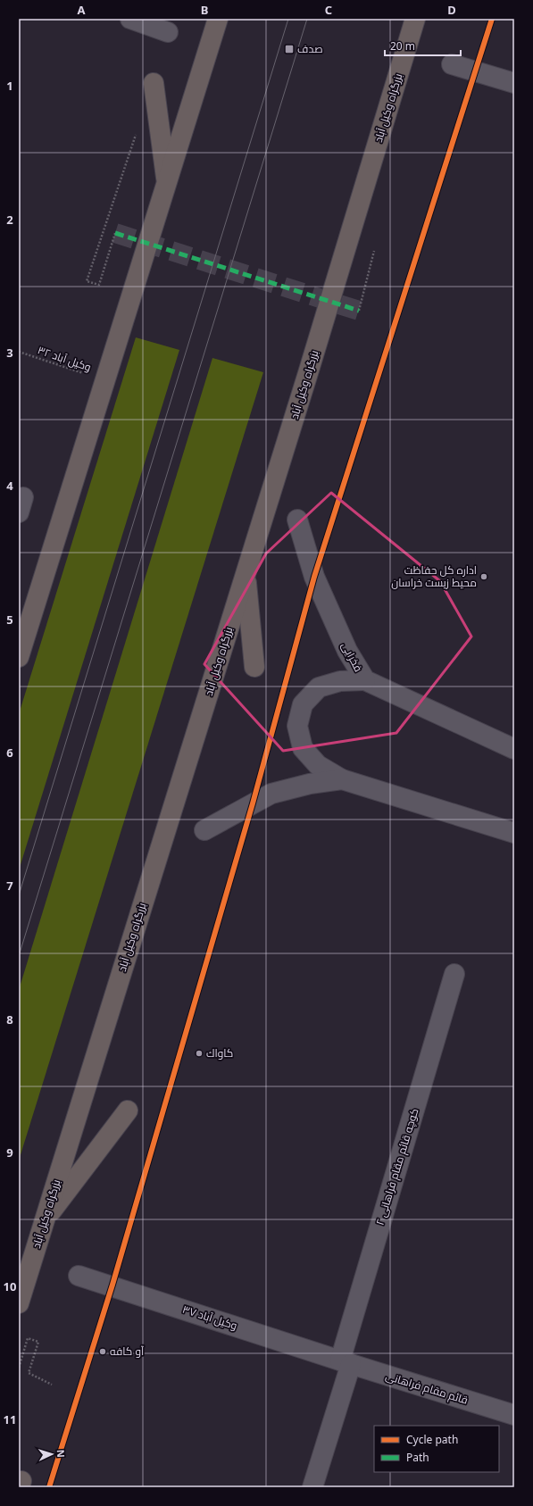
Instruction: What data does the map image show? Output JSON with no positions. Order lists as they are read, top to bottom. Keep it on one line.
{"streets":{"highway":["بزرگراه وکیل آباد"],"street":["فخرایی","کوچه قائم مقام فراهانی ۲","۳۷ وکیل آباد","قائم مقام فراهانی"],"path":["وکیل آباد ۳۲"]},"crossings":[["کوچه قائم مقام فراهانی ۲","۳۷ وکیل آباد"],["کوچه قائم مقام فراهانی ۲","قائم مقام فراهانی"],["۳۷ وکیل آباد","قائم مقام فراهانی"]],"places":{"transit":["صدف"],"other":["اداره کل حفاظت محیط زیست خراسان","كاواك","آو کافه"]},"legend":["Cycle path","Path"],"scale_bar":"20 m","north":"right","grid":{"columns":["A","B","C","D"],"rows":["1","2","3","4","5","6","7","8","9","10","11"]}}
